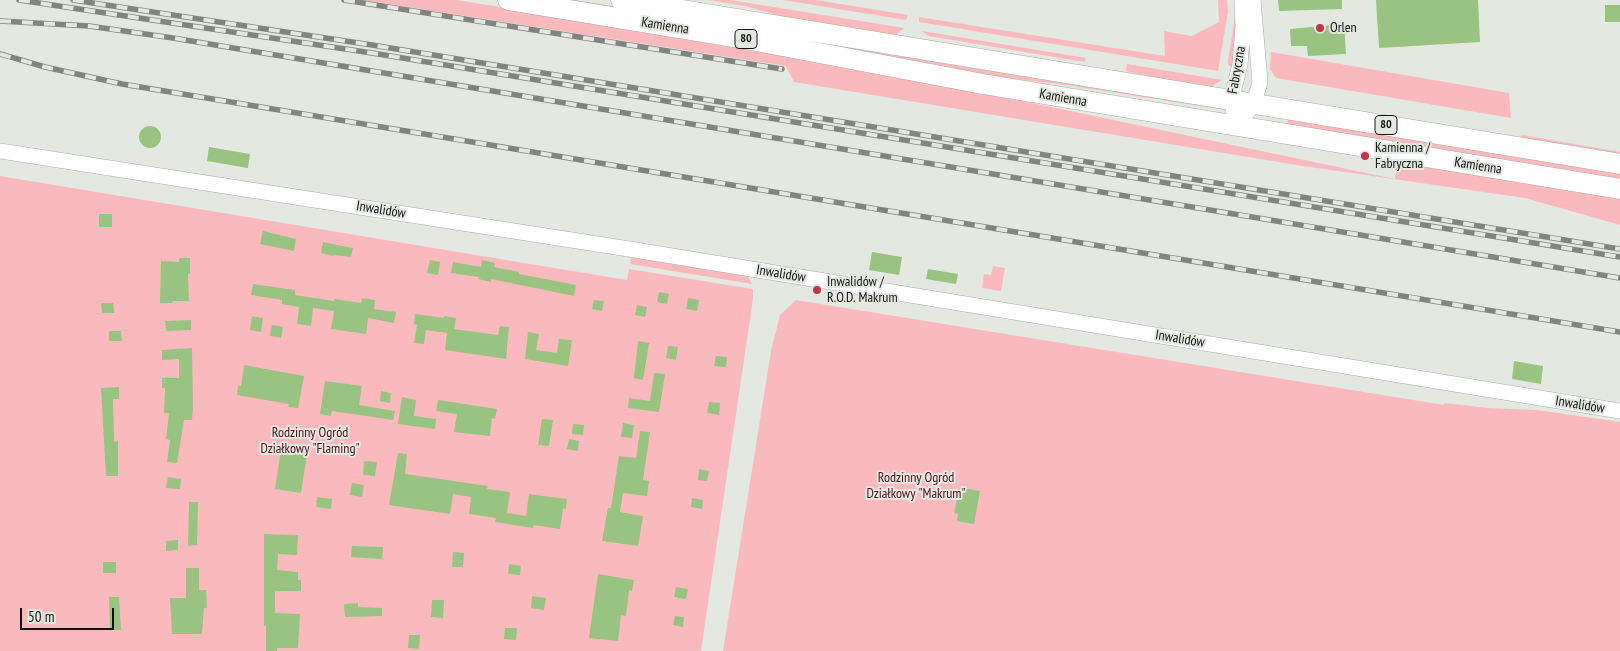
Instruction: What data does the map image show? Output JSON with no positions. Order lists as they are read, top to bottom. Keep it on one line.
{"streets":{"main road":["Kamienna","80"],"street":["Fabryczna","Inwalidów"]},"crossings":[["Kamienna","Fabryczna"]],"parks":["Rodzinny Ogród Działkowy \"Flaming\"","Rodzinny Ogród Działkowy \"Makrum\""],"places":["Orlen","Kamienna / Fabryczna","Inwalidów / R.O.D. Makrum"],"scale_bar":"50 m"}
